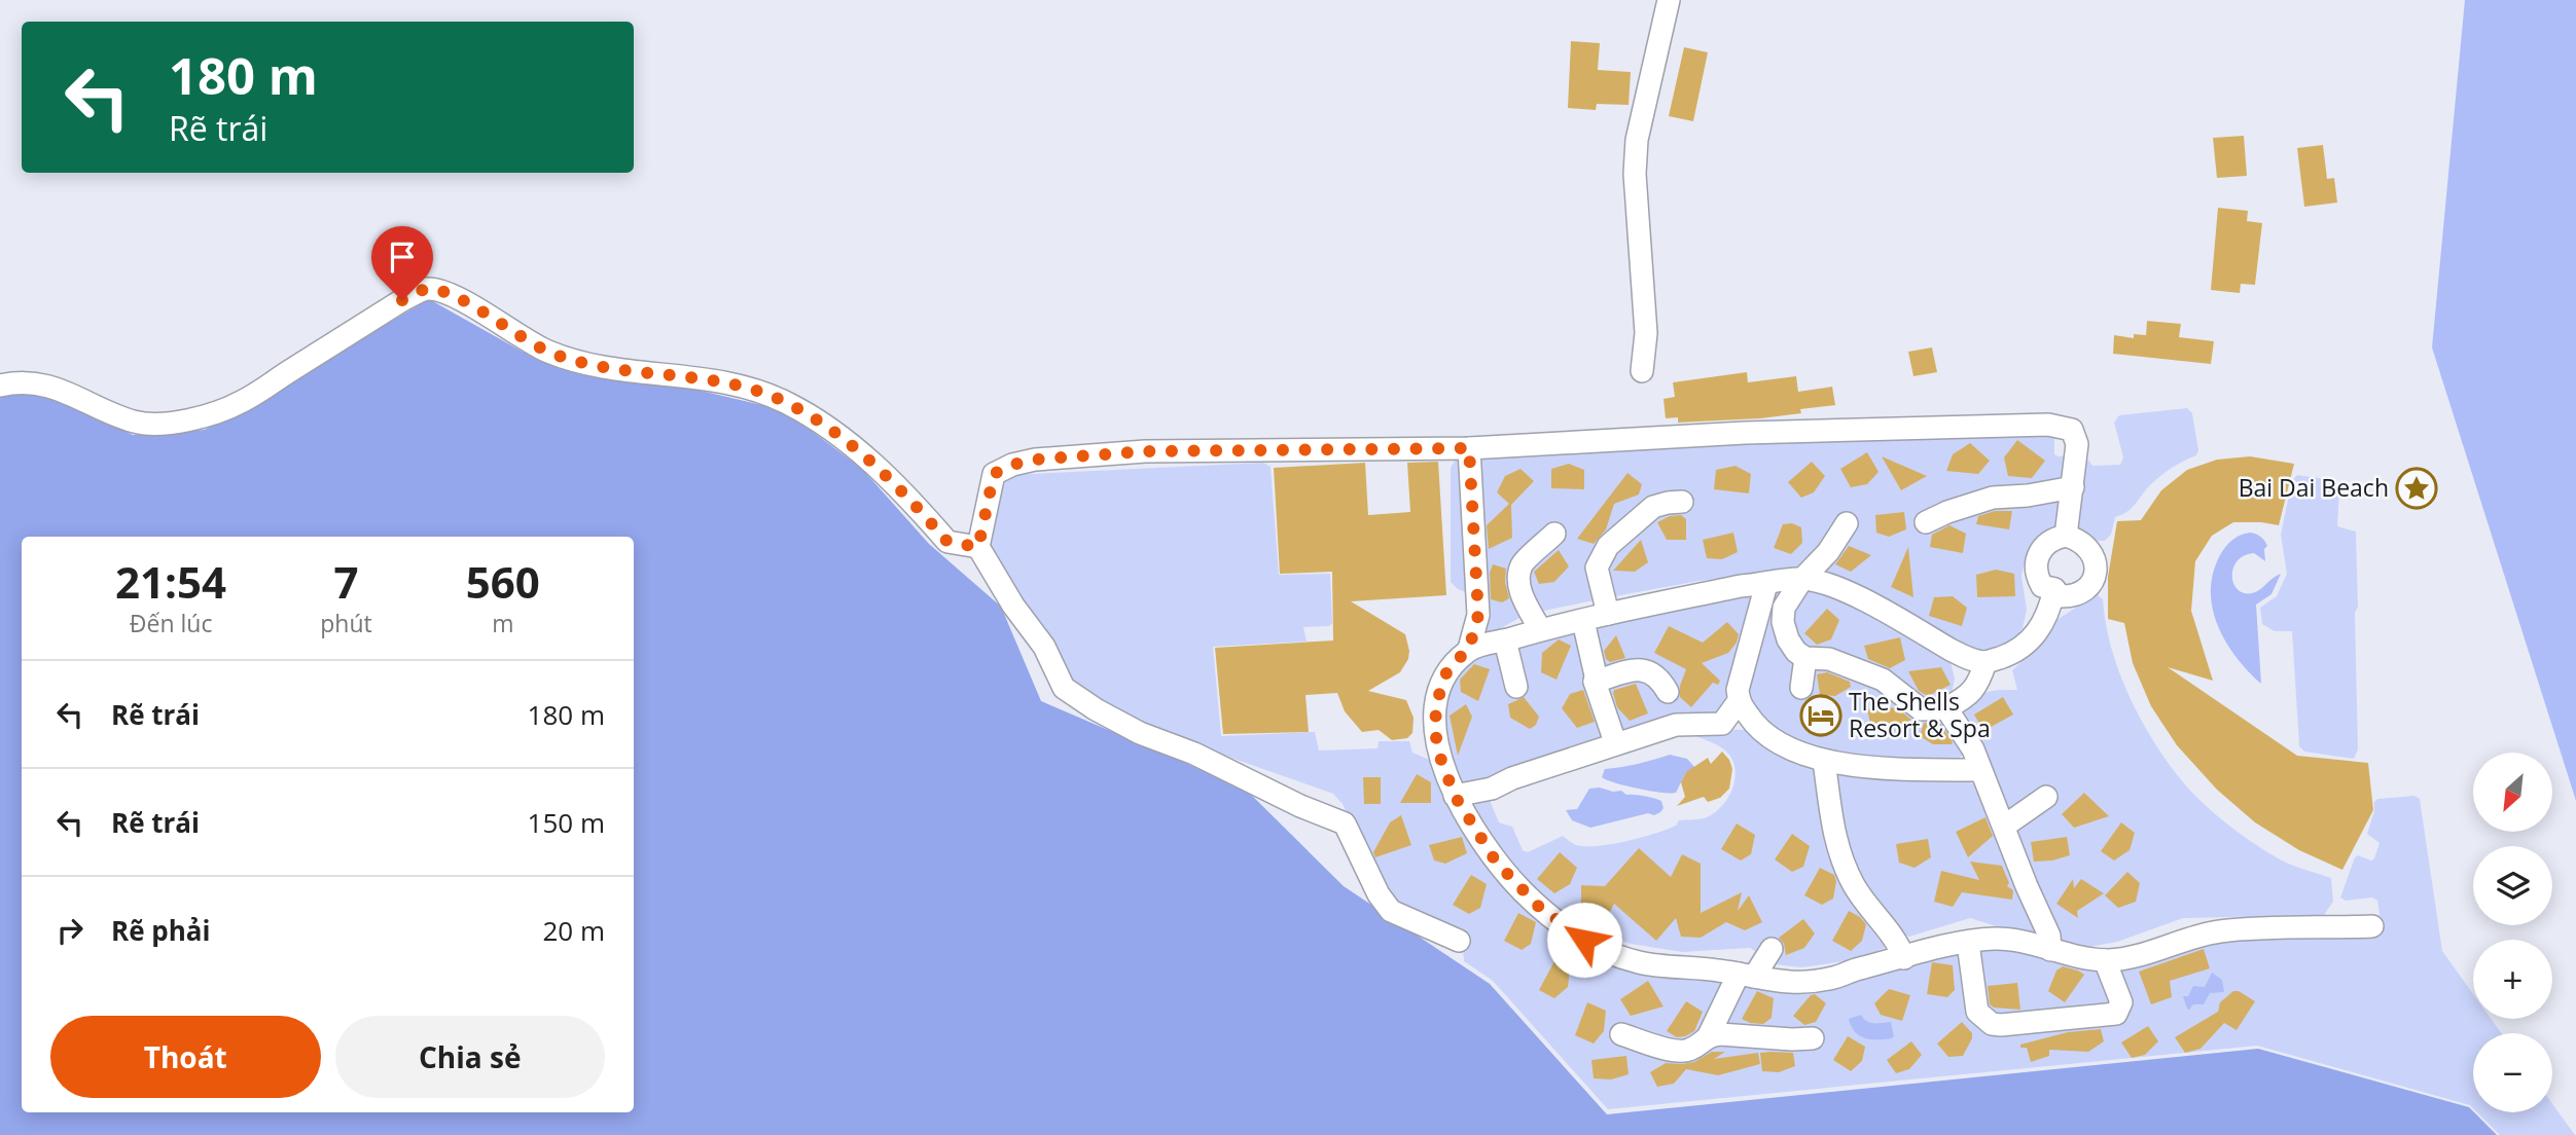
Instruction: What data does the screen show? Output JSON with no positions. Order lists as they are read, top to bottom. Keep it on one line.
{"places":{"place":["Bai Dai Beach"],"hotel":["The Shells Resort & Spa"]},"north":"bottom left","page":{"turn":["180 m","Rẽ trái"],"eta":["21:54","Đến lúc","7","phút","560","m"],"list":[{"name":"Rẽ trái","value":"180 m"},{"name":"Rẽ trái","value":"150 m"},{"name":"Rẽ phải","value":"20 m"}],"map_buttons":["+","−"],"buttons":["Thoát","Chia sẻ"]}}
